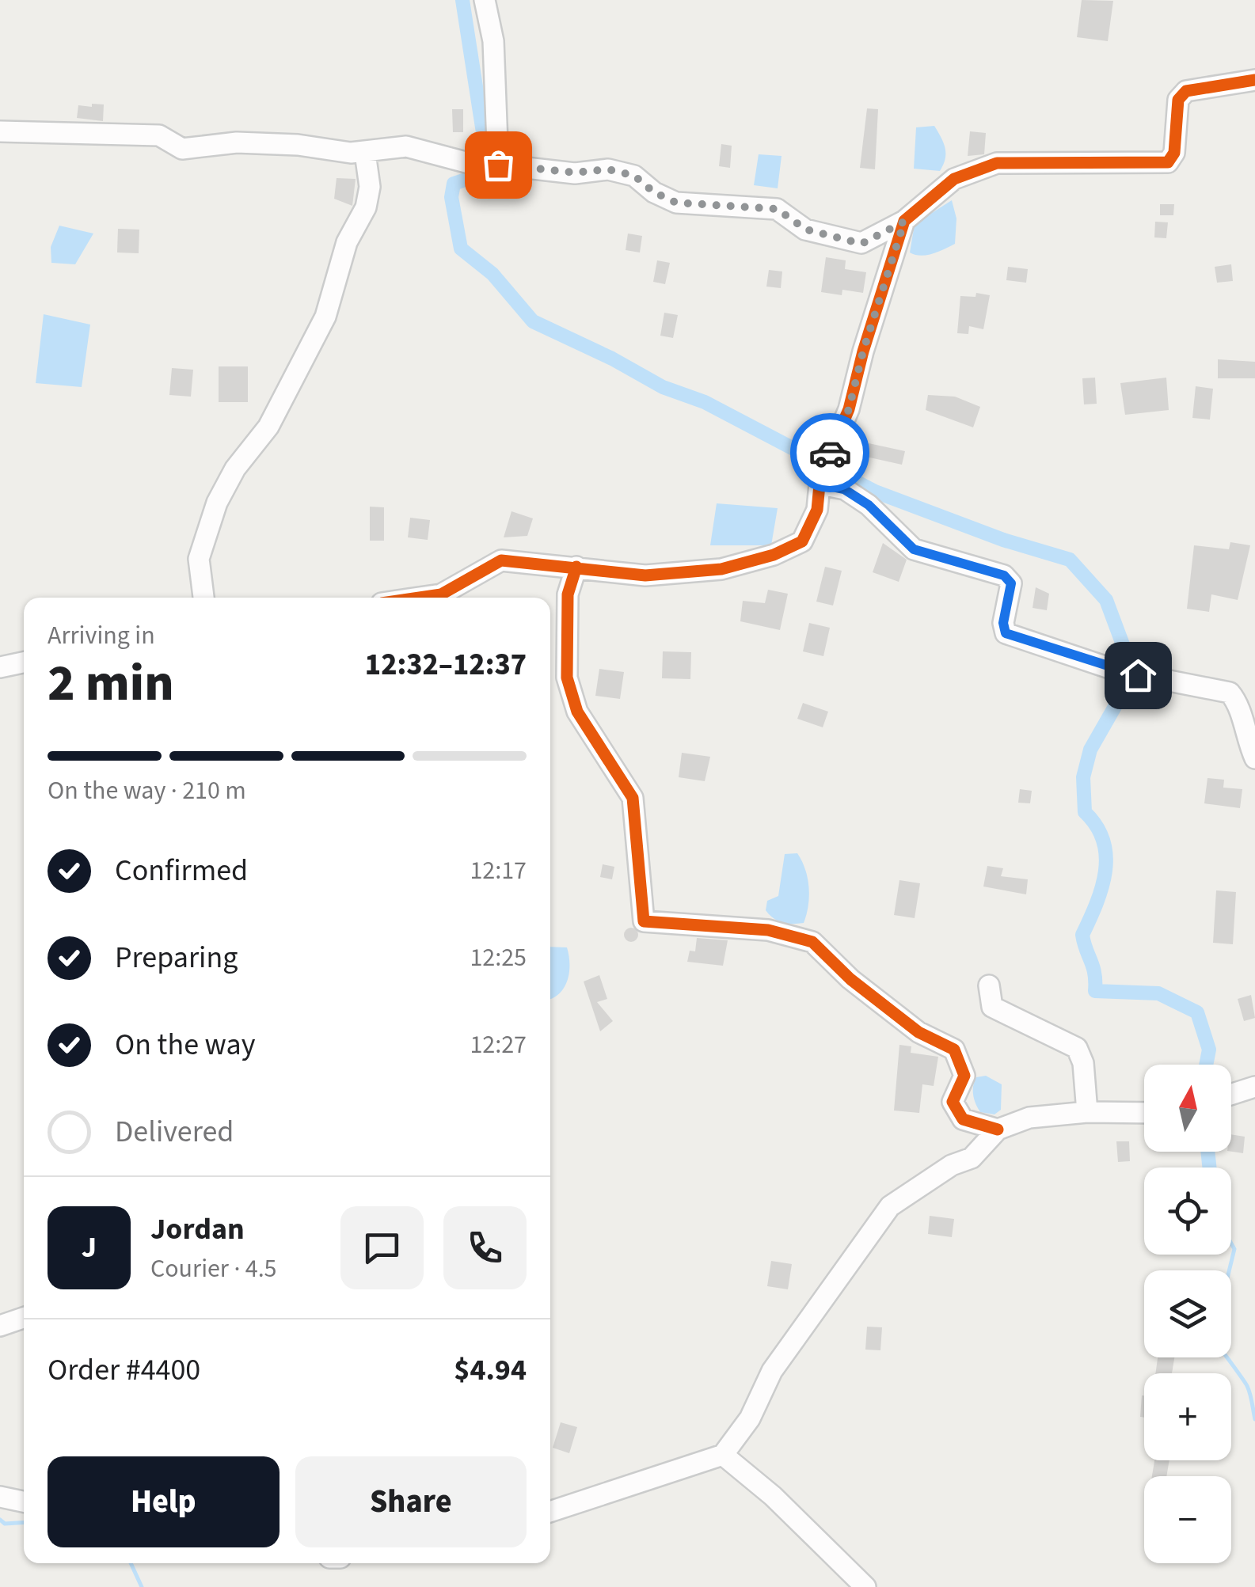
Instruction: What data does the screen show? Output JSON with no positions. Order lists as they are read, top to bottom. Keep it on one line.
{"north":"top","page":{"heading":["2 min","Arriving in","12:32–12:37"],"panel":["Jordan","Courier · 4.5","Order #4400","$4.94"],"bar":"On the way · 210 m","list":[["Confirmed","12:17"],["Preparing","12:25"],["On the way","12:27"],"Delivered"],"map_buttons":["+","−"],"round":"J","buttons":["Help","Share"]}}
